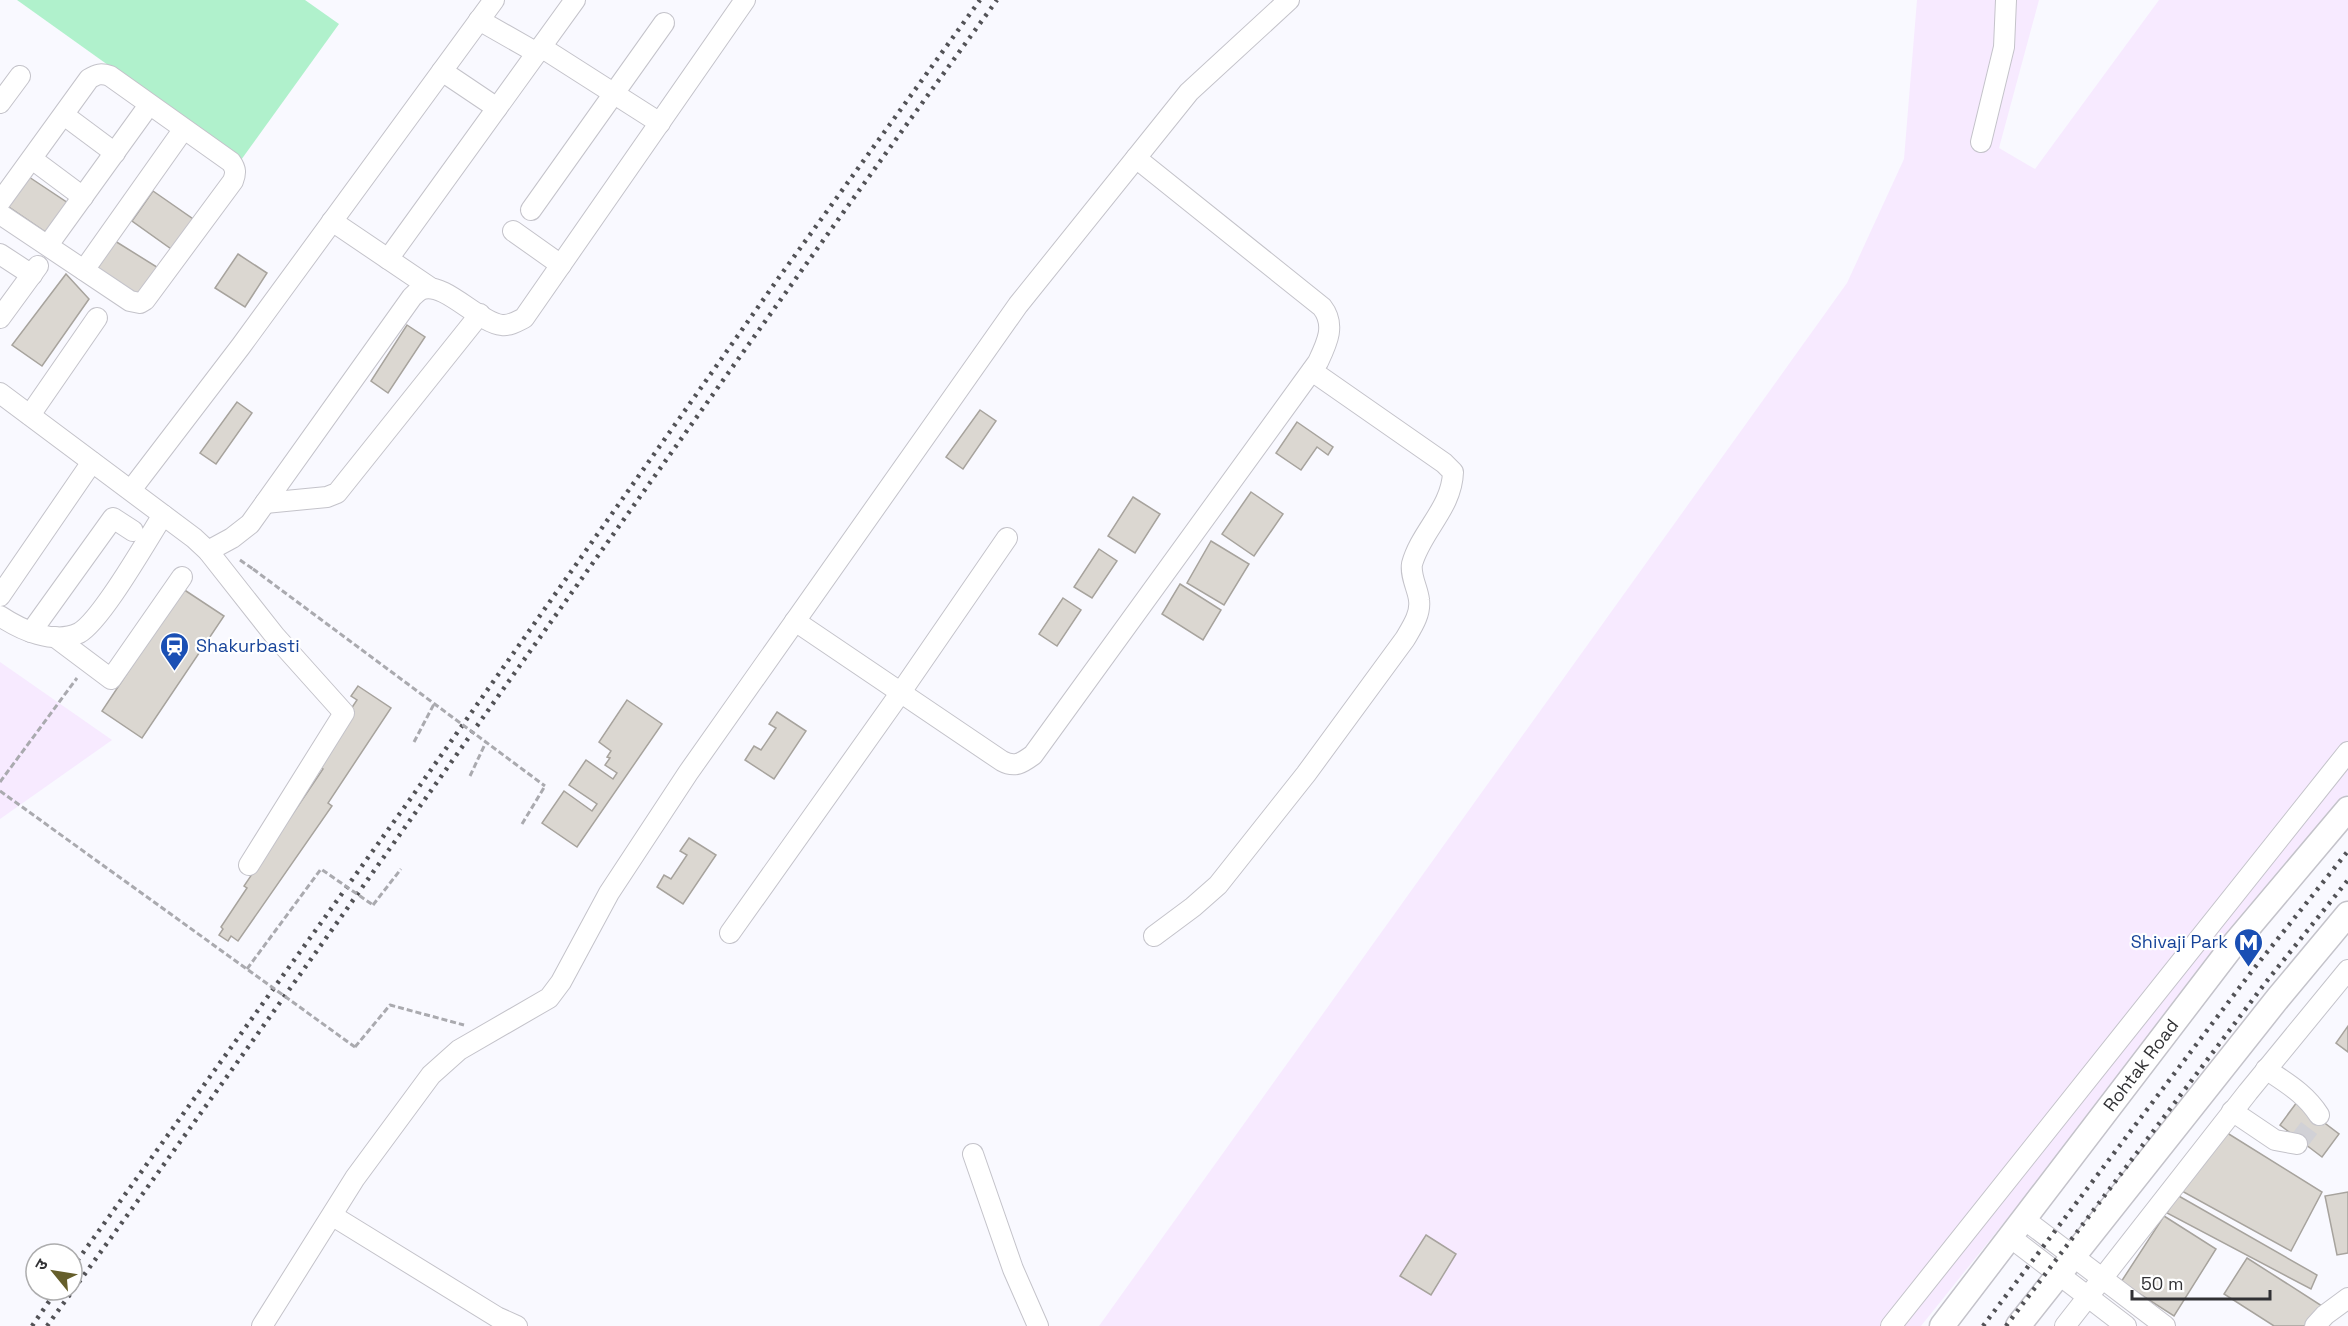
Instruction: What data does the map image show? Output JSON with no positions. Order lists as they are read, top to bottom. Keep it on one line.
{"streets":{"main road":["Rohtak Road"]},"places":{"station":["Shakurbasti"],"metro station":["Shivaji Park"]},"scale_bar":"50 m","north":"top left"}
